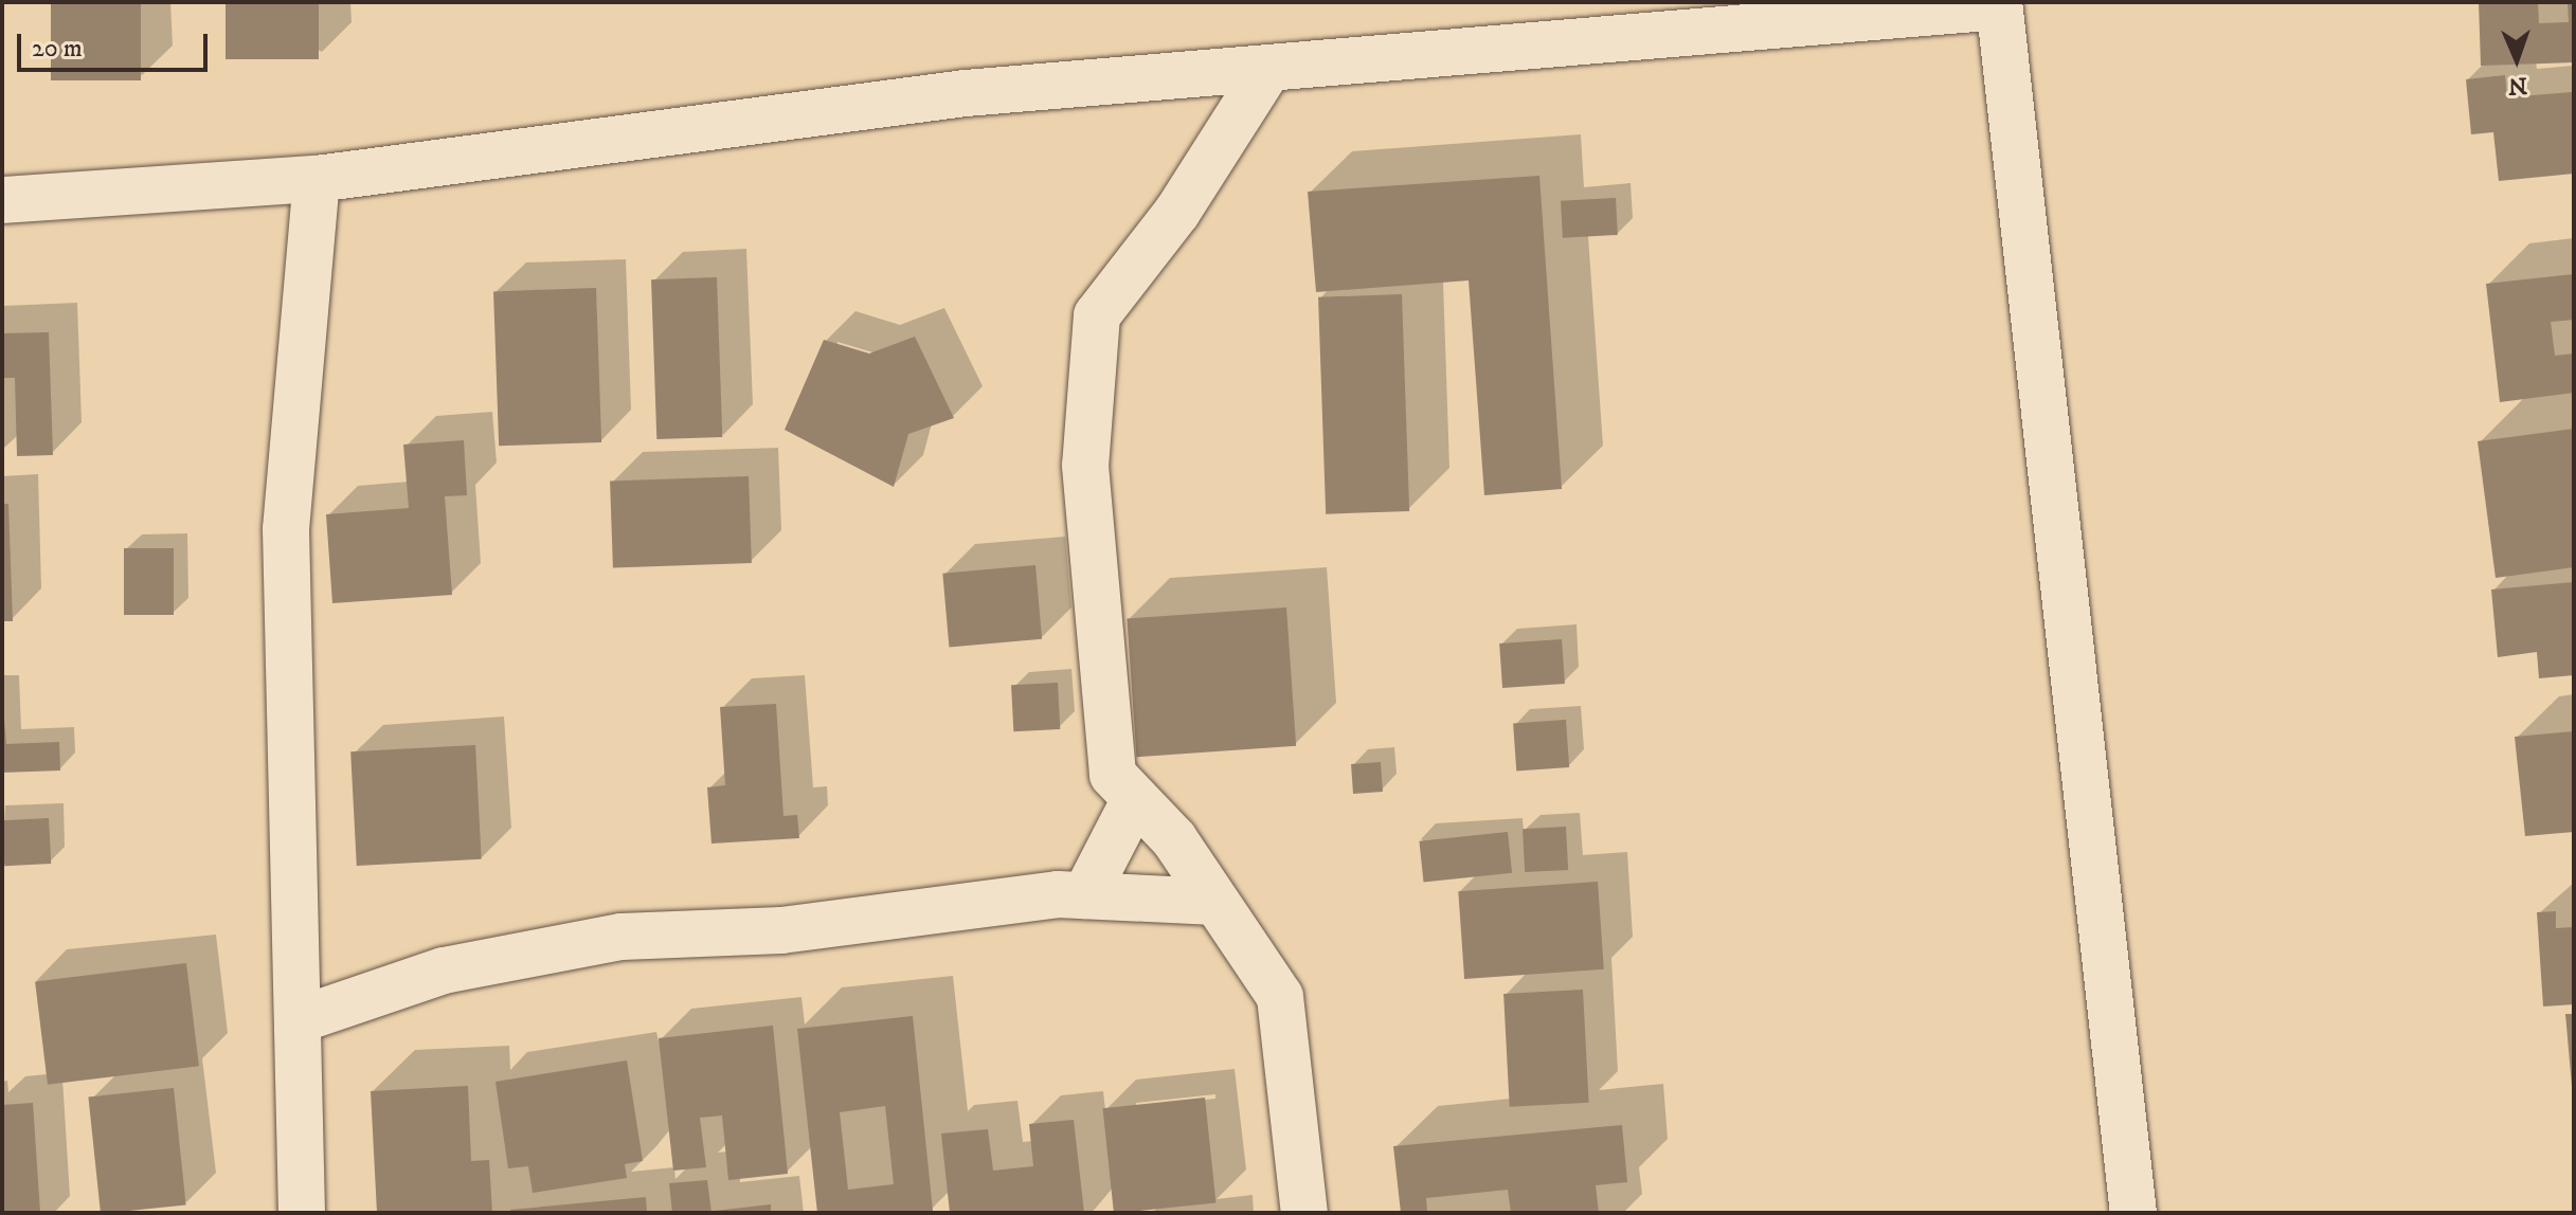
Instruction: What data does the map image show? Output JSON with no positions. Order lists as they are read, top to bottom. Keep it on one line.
{"scale_bar":"20 m","north":"bottom"}
